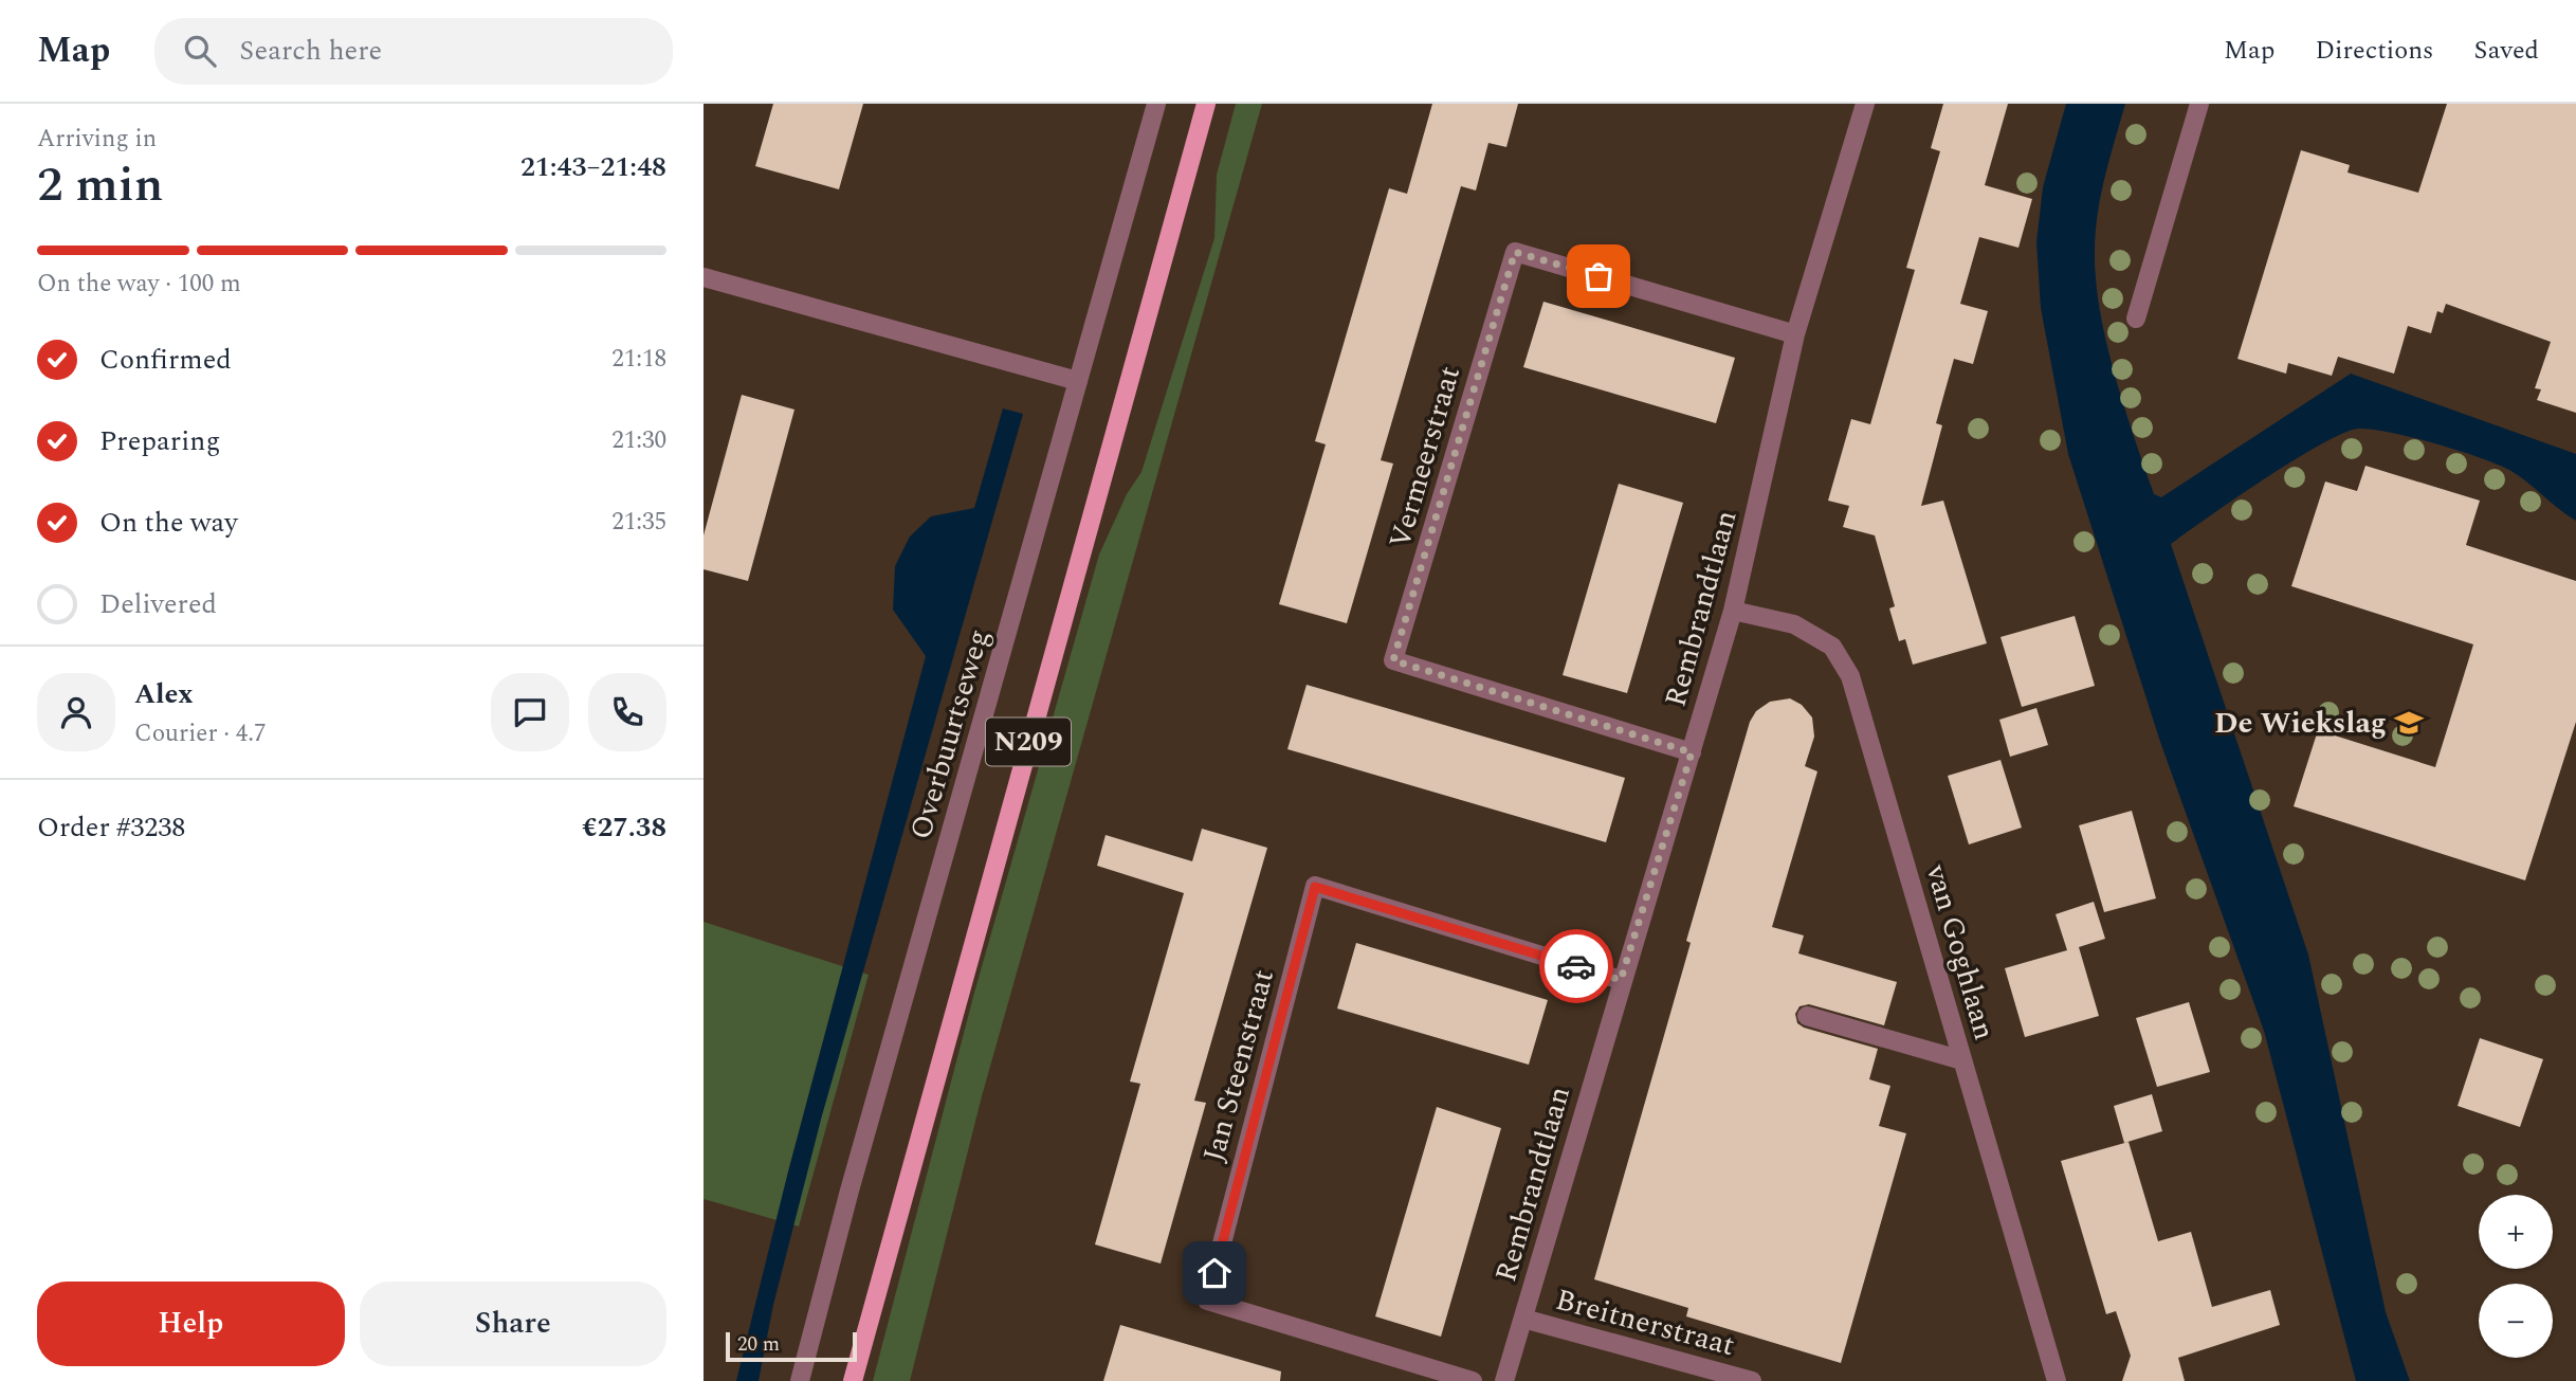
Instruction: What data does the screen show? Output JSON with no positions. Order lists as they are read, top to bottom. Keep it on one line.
{"streets":{"main road":["N209"],"street":["Vermeerstraat","Rembrandtlaan","Overbuurtseweg","van Goghlaan","Jan Steenstraat","Breitnerstraat"]},"crossings":[["Vermeerstraat","Rembrandtlaan"],["Rembrandtlaan","van Goghlaan"],["Rembrandtlaan","Jan Steenstraat"],["Rembrandtlaan","Breitnerstraat"]],"places":{"school or university":["De Wiekslag"]},"scale_bar":"20 m","page":{"header":"Map","search":"Search here","nav":["Map","Directions","Saved"],"heading":["2 min","Arriving in","21:43–21:48"],"panel":["Alex","Courier · 4.7","Order #3238","€27.38"],"bar":"On the way · 100 m","list":[["Confirmed","21:18"],["Preparing","21:30"],["On the way","21:35"],"Delivered"],"map_buttons":["+","−"],"buttons":["Help","Share"],"scale":"20 m"}}
